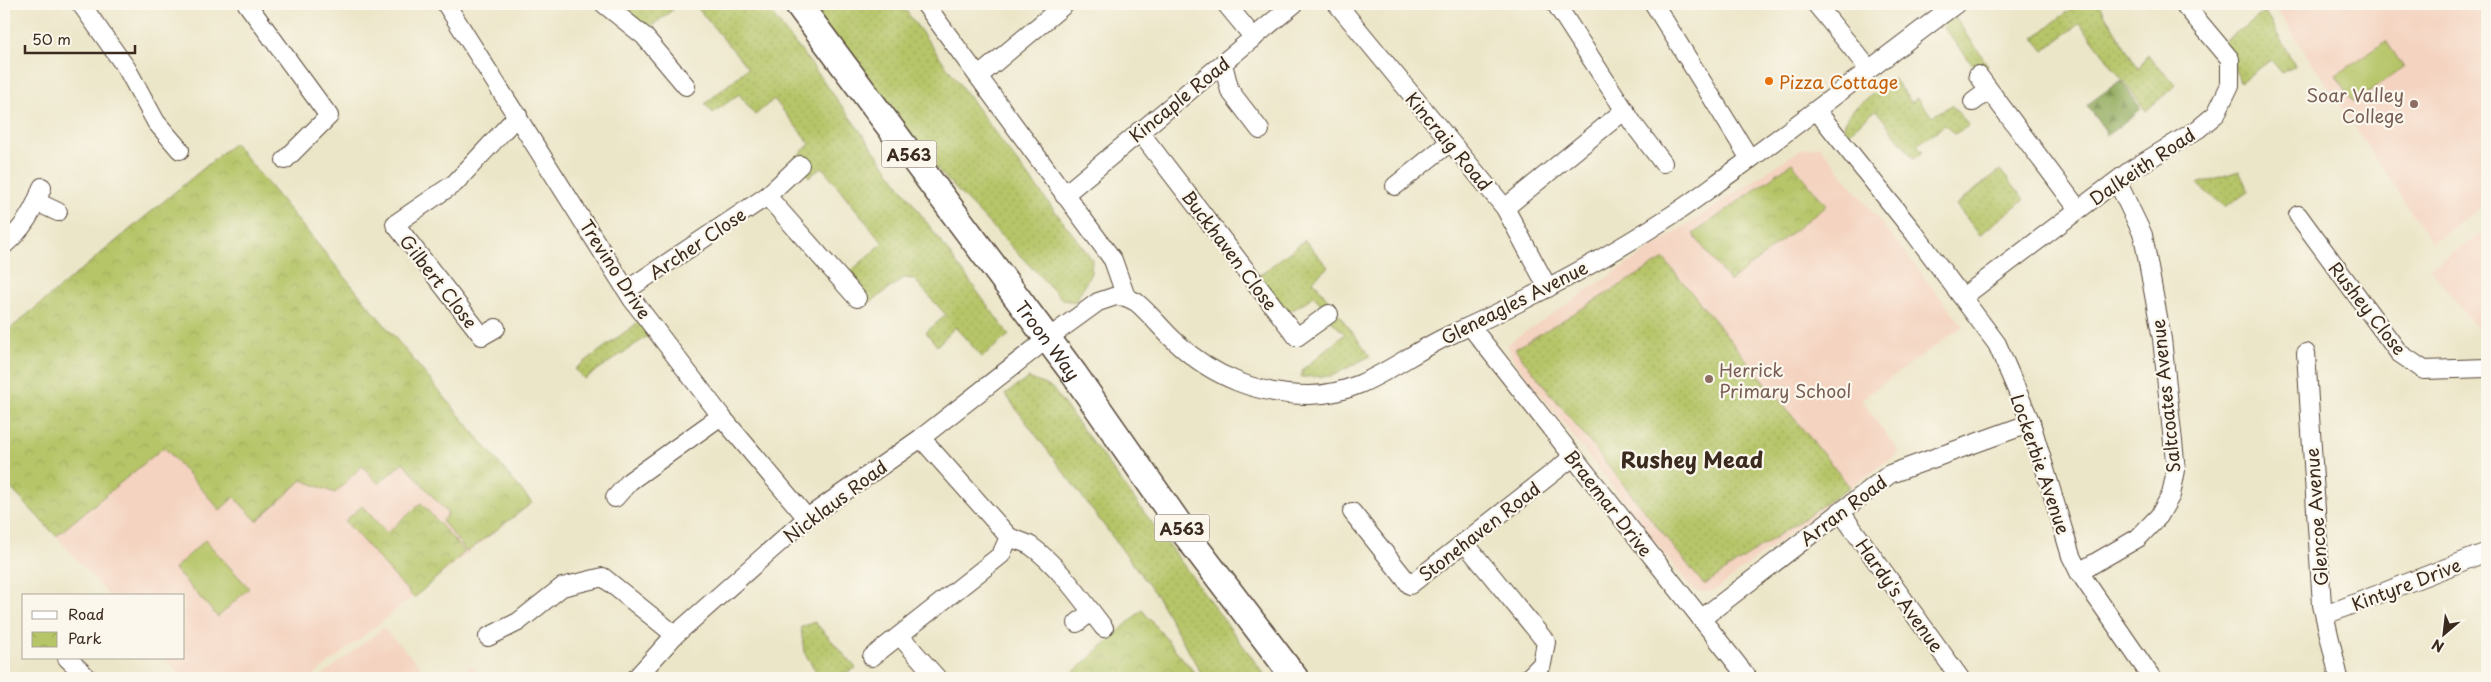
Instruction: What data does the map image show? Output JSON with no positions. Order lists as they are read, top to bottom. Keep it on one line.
{"streets":{"highway":["A563","Troon Way"],"street":["Kincaple Road","Kincraig Road","Dalkeith Road","Archer Close","Buckhaven Close","Trevino Drive","Gilbert Close","Gleneagles Avenue","Rushey Close","Saltcoates Avenue","Lockerbie Avenue","Nicklaus Road","Braemar Drive","Arran Road","Glencoe Avenue","Stonehaven Road","Kintyre Drive","Hardy's Avenue"]},"crossings":[["Kincaple Road","Buckhaven Close"],["Kincraig Road","Gleneagles Avenue"],["Dalkeith Road","Saltcoates Avenue"],["Dalkeith Road","Lockerbie Avenue"],["Archer Close","Trevino Drive"],["Trevino Drive","Gilbert Close"],["Trevino Drive","Nicklaus Road"],["Gleneagles Avenue","Lockerbie Avenue"],["Gleneagles Avenue","Braemar Drive"],["Troon Way","Nicklaus Road"],["Saltcoates Avenue","Lockerbie Avenue"],["Lockerbie Avenue","Arran Road"],["Braemar Drive","Arran Road"],["Braemar Drive","Stonehaven Road"],["Arran Road","Hardy's Avenue"],["Glencoe Avenue","Kintyre Drive"]],"districts":["Rushey Mead"],"places":["Pizza Cottage","Soar Valley College","Herrick Primary School"],"legend":["Road","Park"],"scale_bar":"50 m","north":"bottom left"}
